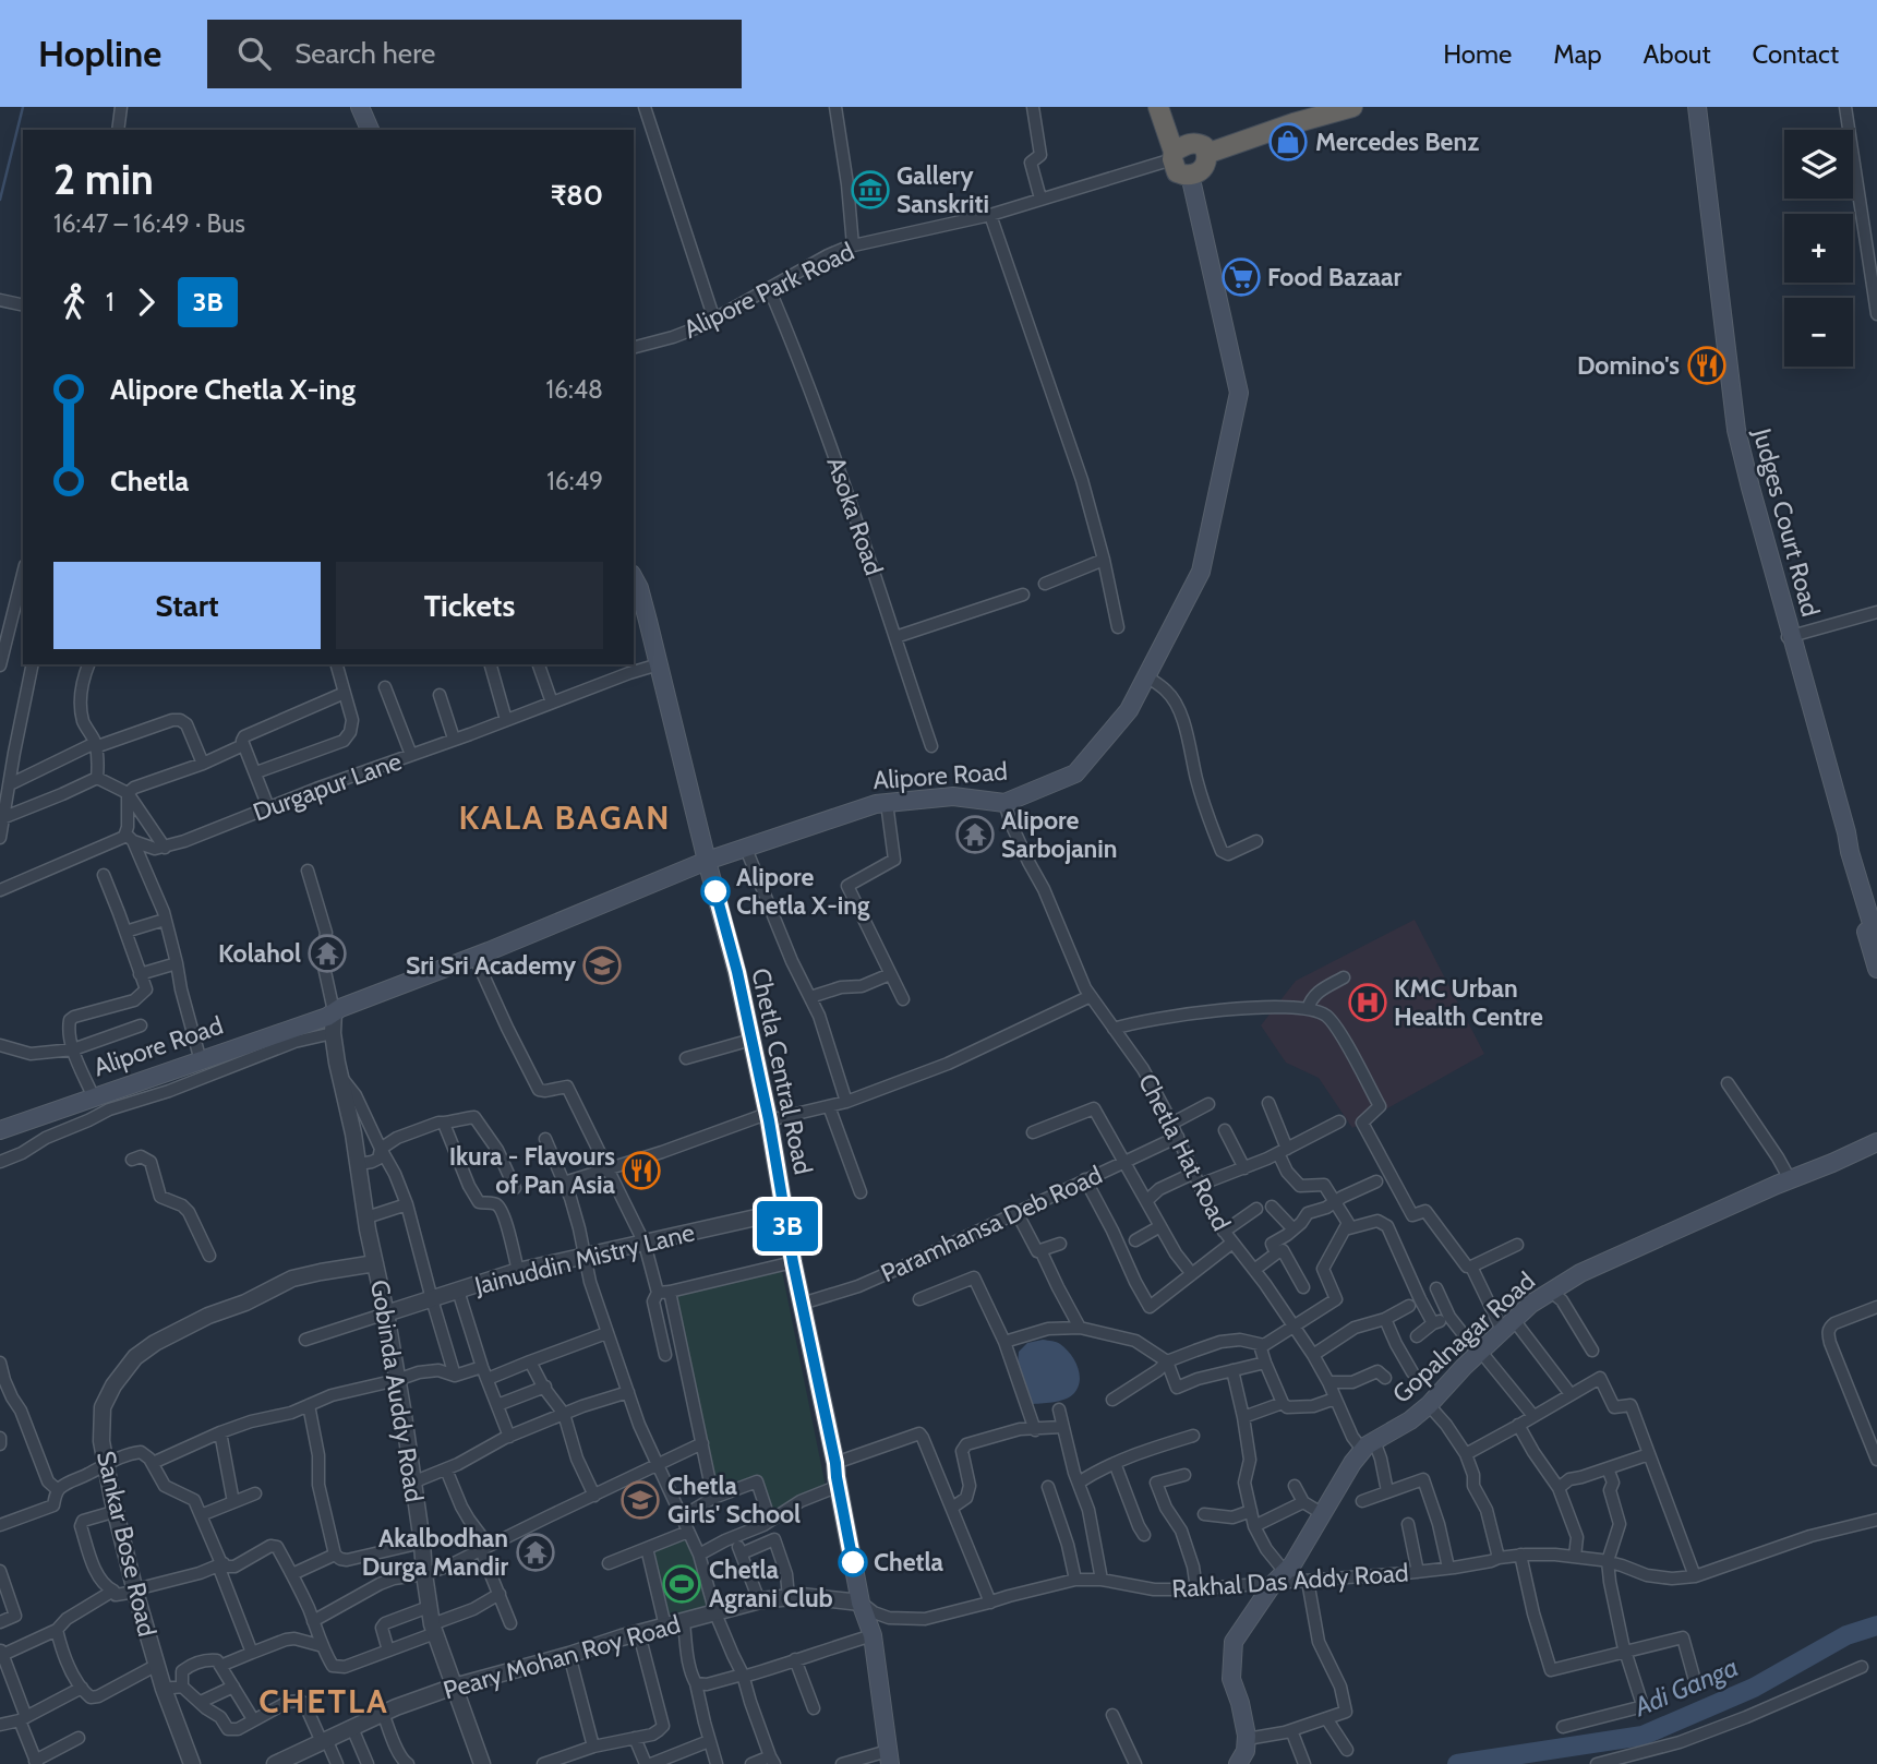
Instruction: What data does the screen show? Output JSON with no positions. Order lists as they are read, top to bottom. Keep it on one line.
{"streets":{"main road":["Judges Court Road","Alipore Road","Chetla Central Road","Gopalnagar Road"],"street":["Alipore Park Road","Asoka Road","Durgapur Lane","Chetla Hat Road","Paramhansa Deb Road","Jainuddin Mistry Lane","Gobinda Auddy Road","Sankar Bose Road","Rakhal Das Addy Road","Peary Mohan Roy Road"]},"crossings":[["Alipore Park Road","Asoka Road"],["Alipore Park Road","Alipore Road"],["Alipore Road","Chetla Central Road"],["Alipore Road","Chetla Hat Road"],["Alipore Road","Gobinda Auddy Road"],["Durgapur Lane","Chetla Central Road"],["Chetla Central Road","Paramhansa Deb Road"],["Chetla Central Road","Jainuddin Mistry Lane"],["Chetla Central Road","Rakhal Das Addy Road"],["Chetla Central Road","Peary Mohan Roy Road"],["Chetla Hat Road","Paramhansa Deb Road"],["Chetla Hat Road","Gopalnagar Road"],["Jainuddin Mistry Lane","Gobinda Auddy Road"],["Gopalnagar Road","Rakhal Das Addy Road"],["Gobinda Auddy Road","Sankar Bose Road"],["Gobinda Auddy Road","Peary Mohan Roy Road"],["Rakhal Das Addy Road","Peary Mohan Roy Road"]],"districts":["KALA BAGAN","CHETLA"],"water":["Adi Ganga"],"places":{"shop":["Mercedes Benz"],"museum":["Gallery Sanskriti"],"supermarket":["Food Bazaar"],"restaurant":["Domino's","Ikura - Flavours of Pan Asia"],"temple":["Alipore Sarbojanin","Kolahol","Akalbodhan Durga Mandir"],"other":["Alipore Chetla X-ing","Chetla"],"school or university":["Sri Sri Academy","Chetla Girls' School"],"hospital":["KMC Urban Health Centre"],"sports":["Chetla Agrani Club"]},"lines":["bus line 3B"],"page":{"header":"Hopline","search":"Search here","nav":["Home","Map","About","Contact"],"on_map":"3B","map_buttons":["+","−"],"heading":["2 min","16:47 – 16:49 · Bus","₹80"],"legs":["1","3B"],"list":[{"name":"Alipore Chetla X-ing","value":"16:48"},{"name":"Chetla","value":"16:49"}],"buttons":["Start","Tickets"]}}
